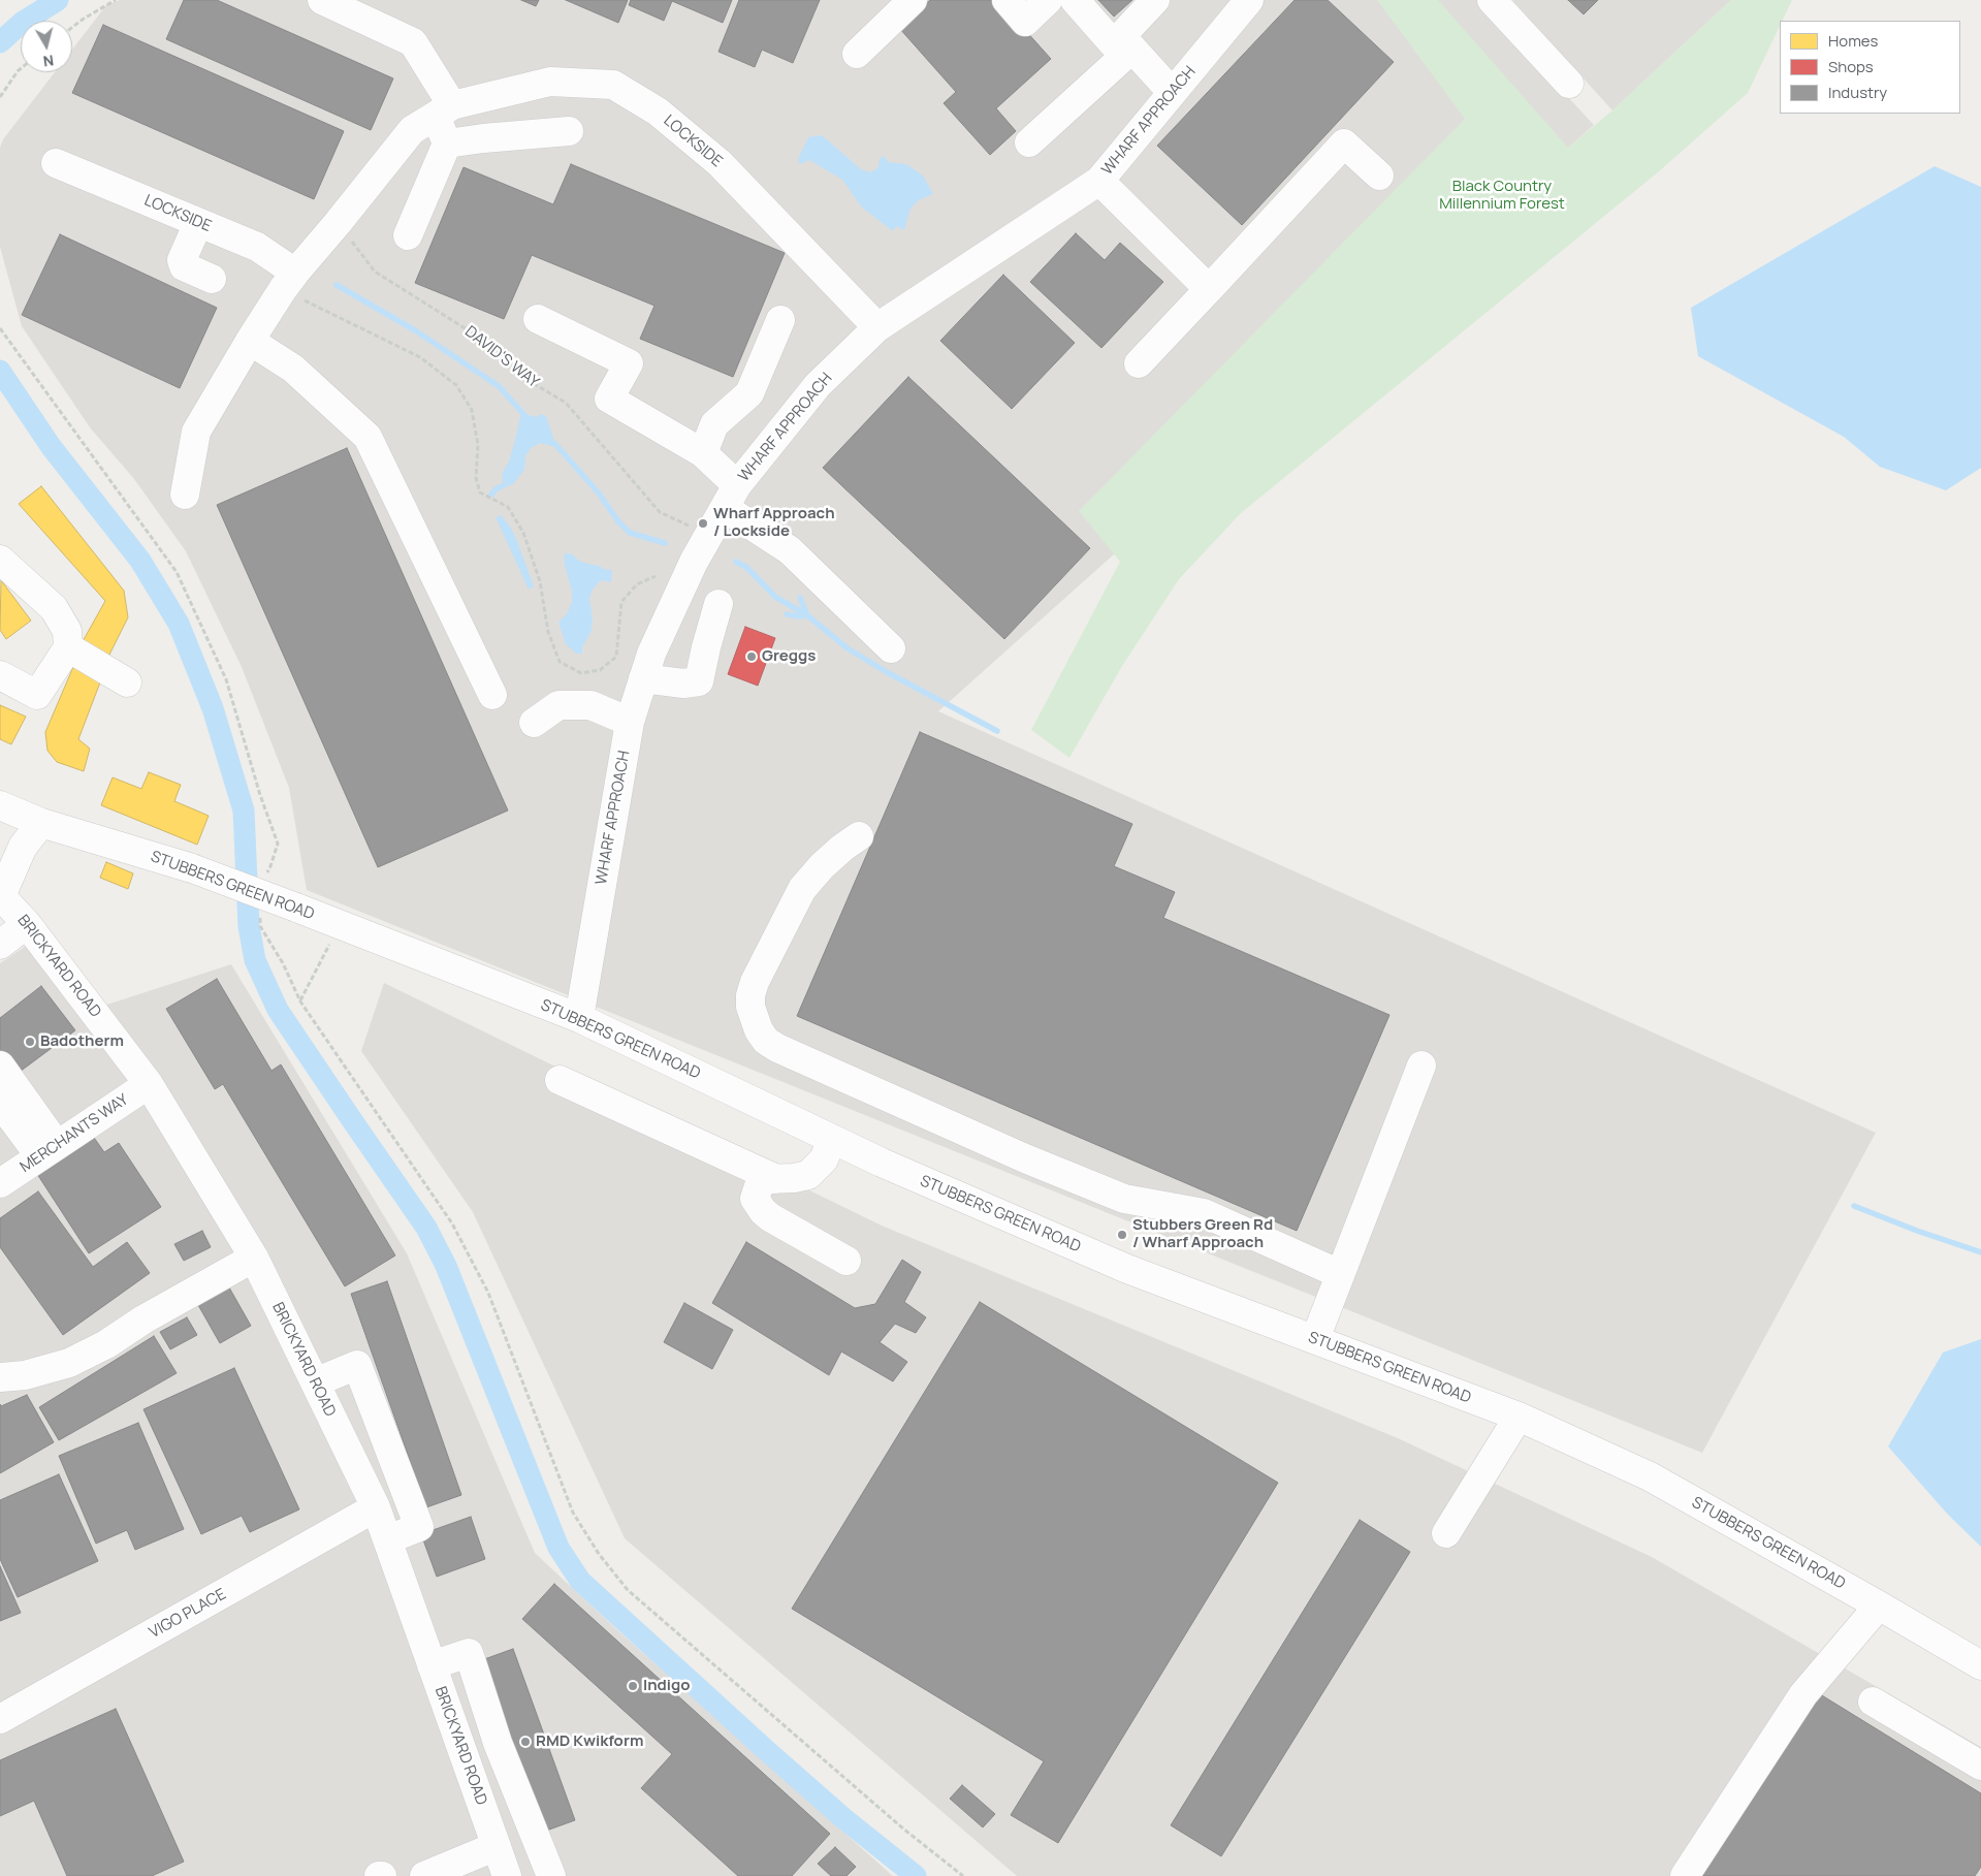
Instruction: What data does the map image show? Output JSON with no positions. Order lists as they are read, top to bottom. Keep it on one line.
{"streets":{"street":["WHARF APPROACH","LOCKSIDE","STUBBERS GREEN ROAD","BRICKYARD ROAD","MERCHANTS WAY","VIGO PLACE"],"path":["DAVID'S WAY"]},"crossings":[["WHARF APPROACH","LOCKSIDE"],["WHARF APPROACH","DAVID'S WAY"],["WHARF APPROACH","STUBBERS GREEN ROAD"],["LOCKSIDE","DAVID'S WAY"],["STUBBERS GREEN ROAD","BRICKYARD ROAD"],["BRICKYARD ROAD","MERCHANTS WAY"],["BRICKYARD ROAD","VIGO PLACE"]],"parks":["Black Country Millennium Forest"],"places":["Wharf Approach / Lockside","Greggs","Badotherm","Stubbers Green Rd / Wharf Approach","Indigo","RMD Kwikform"],"legend":["Homes","Shops","Industry"],"north":"bottom"}
